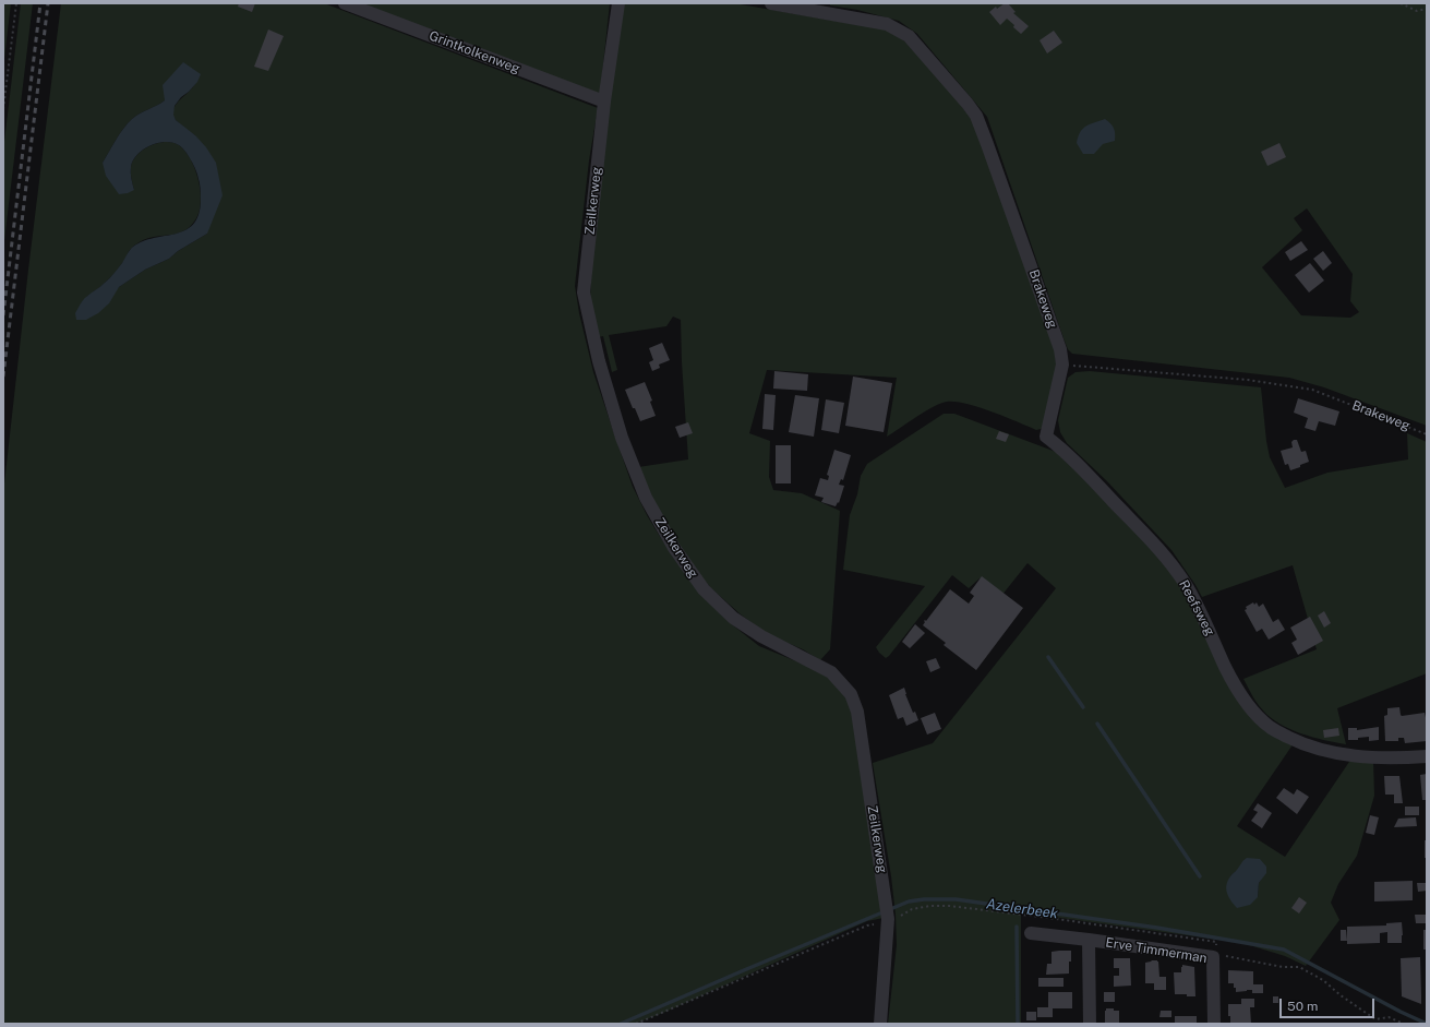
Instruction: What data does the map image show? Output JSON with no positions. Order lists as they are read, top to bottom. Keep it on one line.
{"streets":{"street":["Grintkolkenweg","Zeilkerweg","Brakeweg","Reefsweg","Erve Timmerman"]},"crossings":[["Grintkolkenweg","Zeilkerweg"],["Brakeweg","Reefsweg"]],"water":["Azelerbeek"],"scale_bar":"50 m"}
